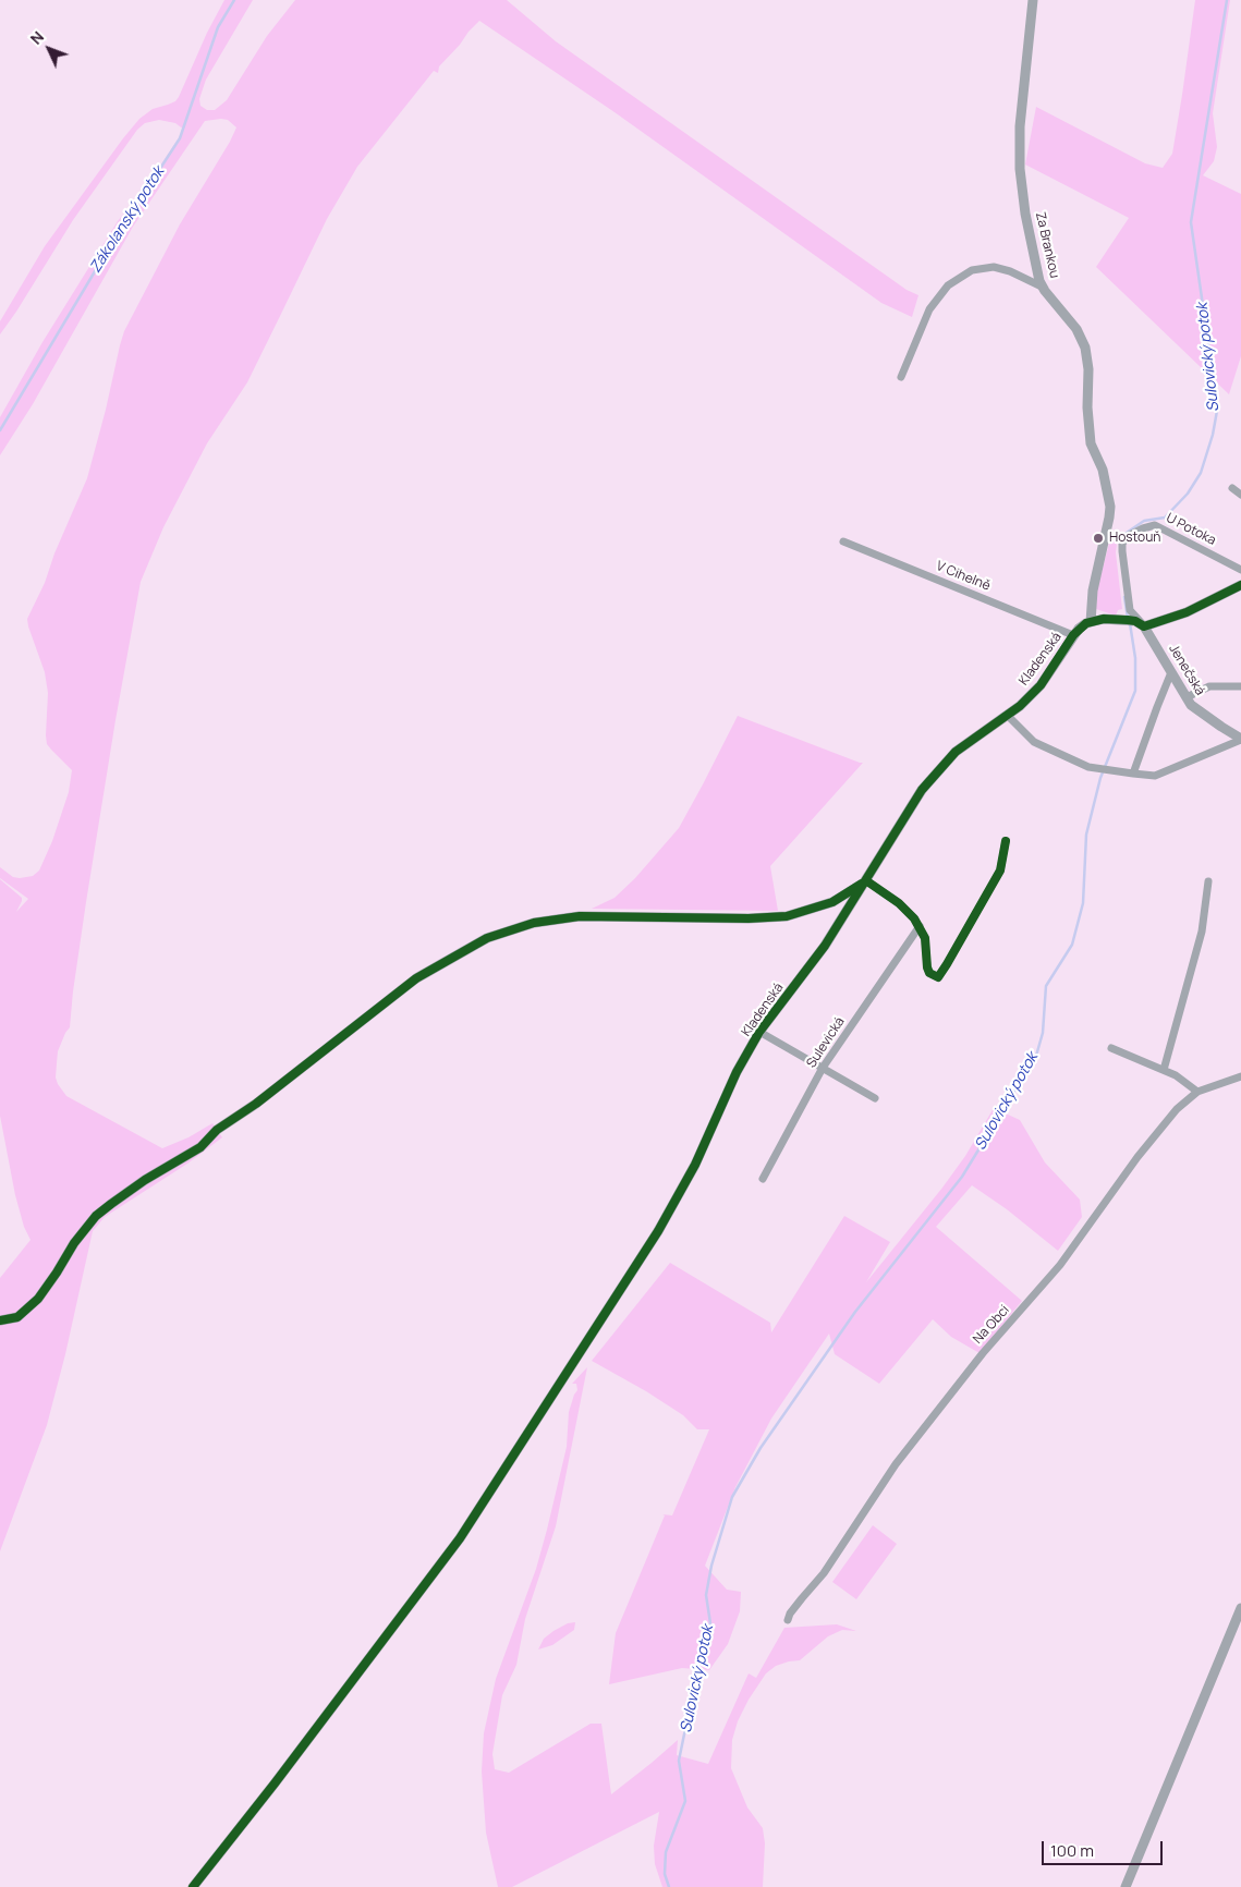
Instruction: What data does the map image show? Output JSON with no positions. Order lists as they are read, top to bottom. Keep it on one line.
{"streets":{"street":["Za Brankou","U Potoka","V Cihelně","Kladenská","Jenečská","Sulevická","Na Obci"]},"crossings":[["Za Brankou","Kladenská"],["U Potoka","Kladenská"],["U Potoka","Jenečská"],["V Cihelně","Kladenská"],["Kladenská","Jenečská"]],"water":["Zákolanský potok","Sulovický potok"],"places":["Hostouň"],"scale_bar":"100 m","north":"top left"}
